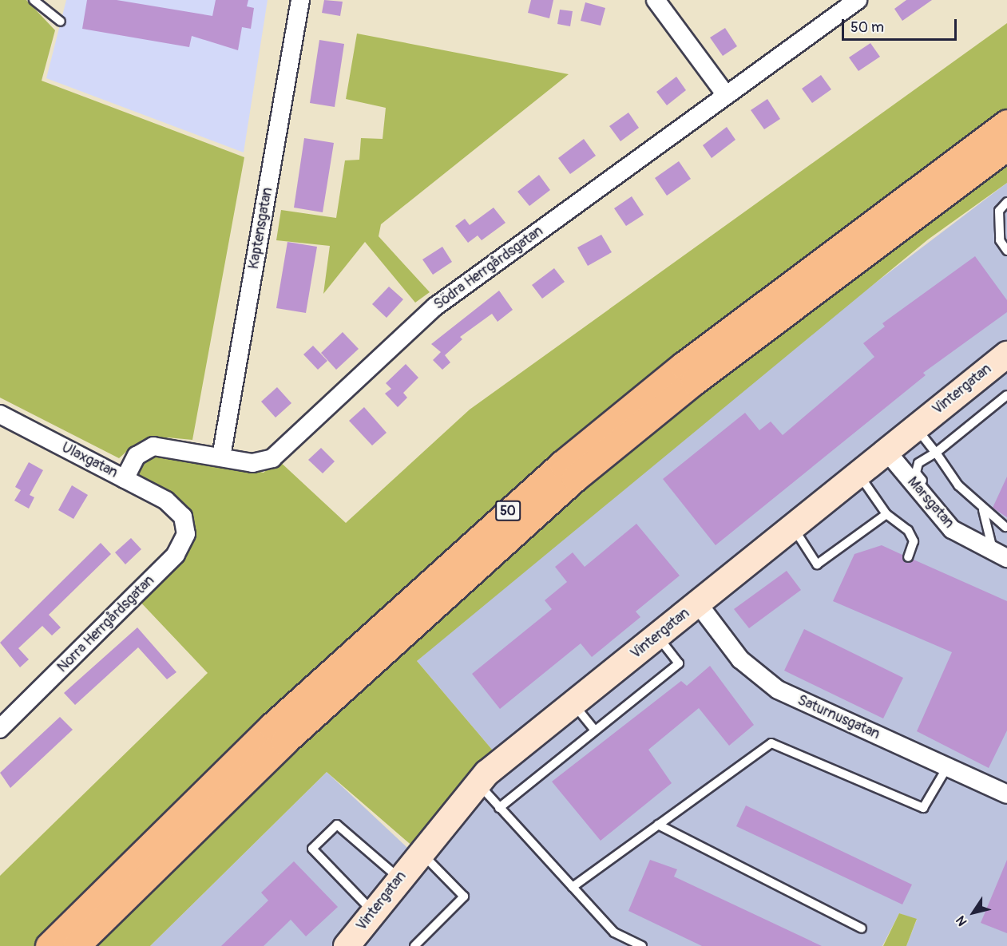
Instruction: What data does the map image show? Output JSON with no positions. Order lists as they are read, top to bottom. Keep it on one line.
{"streets":{"highway":["50"],"street":["Kaptensgatan","Södra Herrgårdsgatan","Vintergatan","Ulaxgatan","Marsgatan","Norra Herrgårdsgatan","Saturnusgatan"]},"crossings":[["Kaptensgatan","Södra Herrgårdsgatan"],["Södra Herrgårdsgatan","Ulaxgatan"],["Vintergatan","Marsgatan"],["Vintergatan","Saturnusgatan"],["Ulaxgatan","Norra Herrgårdsgatan"]],"scale_bar":"50 m","north":"bottom left"}
